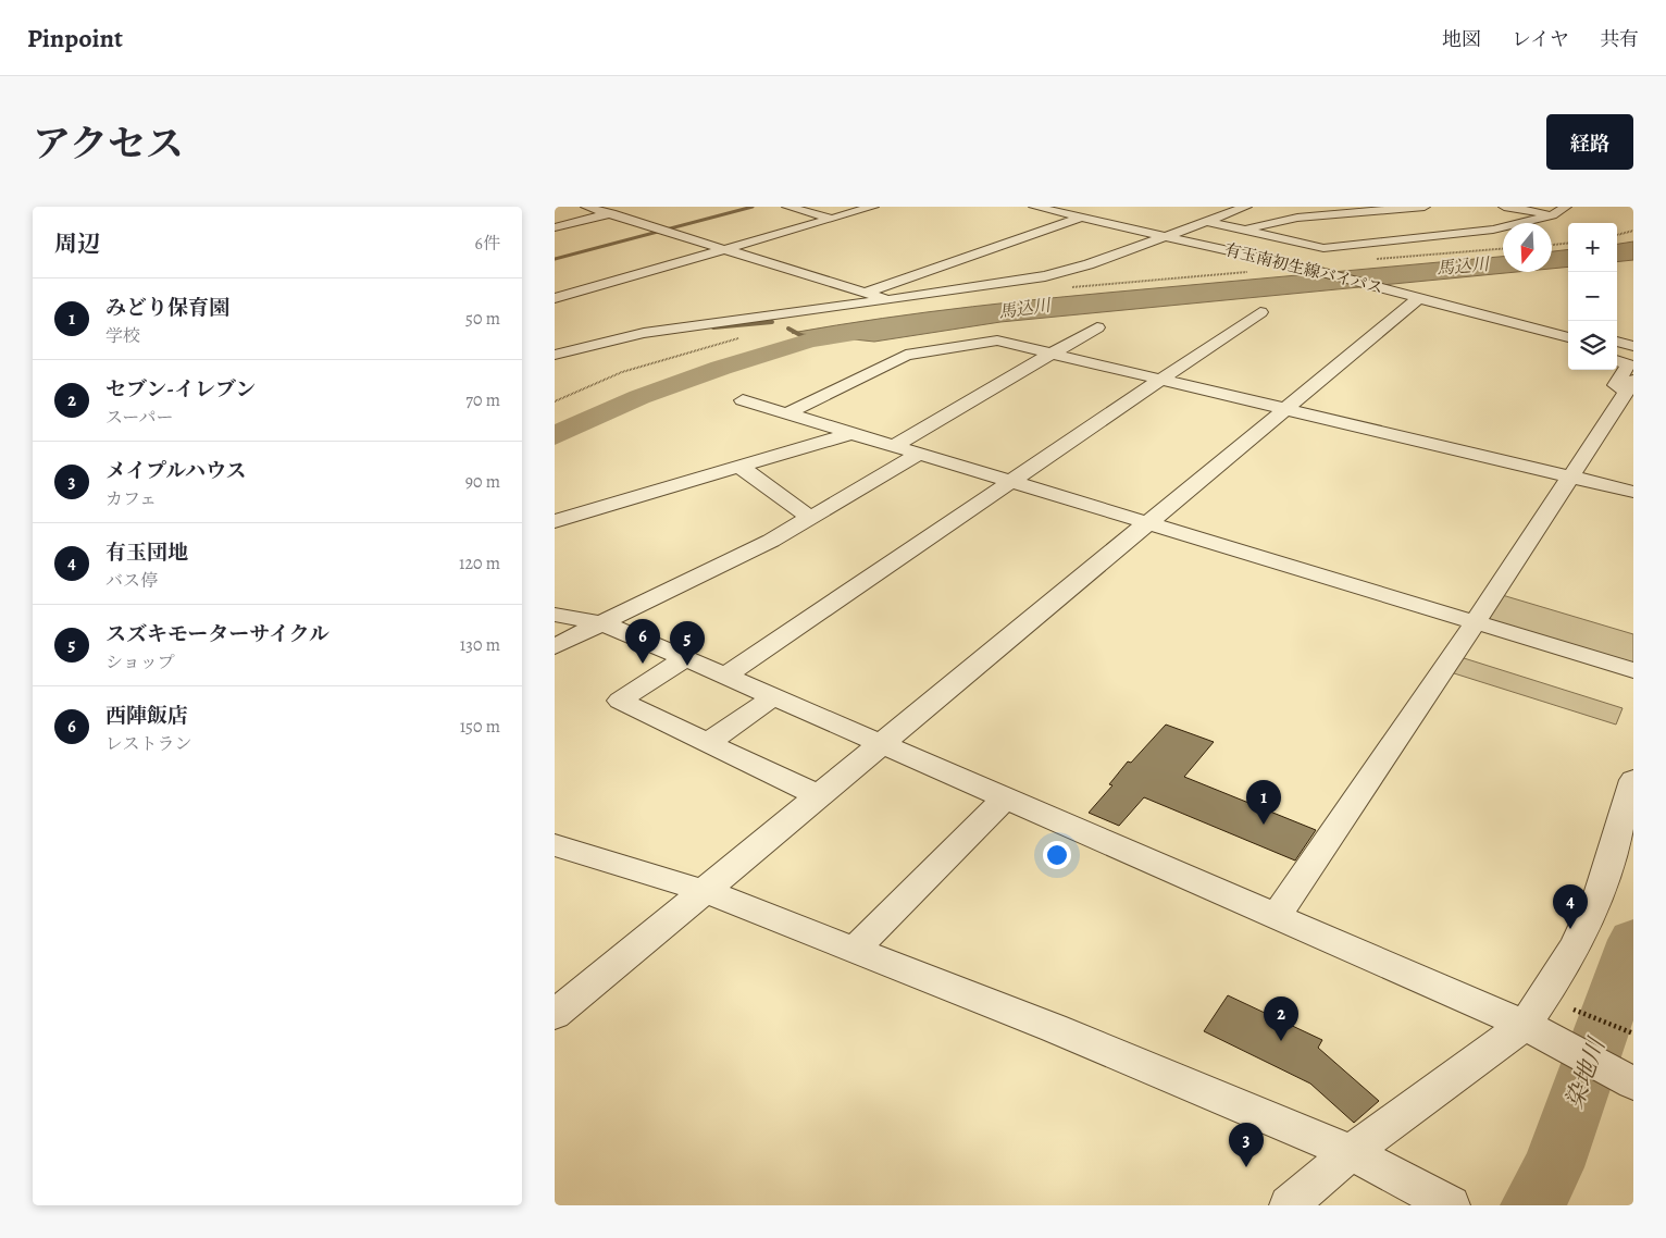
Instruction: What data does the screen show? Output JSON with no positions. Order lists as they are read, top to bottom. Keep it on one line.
{"streets":{"street":["有玉南初生線バイパス"]},"water":["馬込川","染地川"],"north":"bottom","page":{"header":"Pinpoint","nav":["地図","レイヤ","共有"],"title":"アクセス","buttons":"経路","heading":["周辺","6件"],"map_buttons":["+","−"],"list":[{"mark":"1","name":"みどり保育園","note":"学校","value":"50 m"},{"mark":"2","name":"セブン-イレブン","note":"スーパー","value":"70 m"},{"mark":"3","name":"メイプルハウス","note":"カフェ","value":"90 m"},{"mark":"4","name":"有玉団地","note":"バス停","value":"120 m"},{"mark":"5","name":"スズキモーターサイクル","note":"ショップ","value":"130 m"},{"mark":"6","name":"西陣飯店","note":"レストラン","value":"150 m"}],"pins":["6","5","1","4","2","3"]}}
